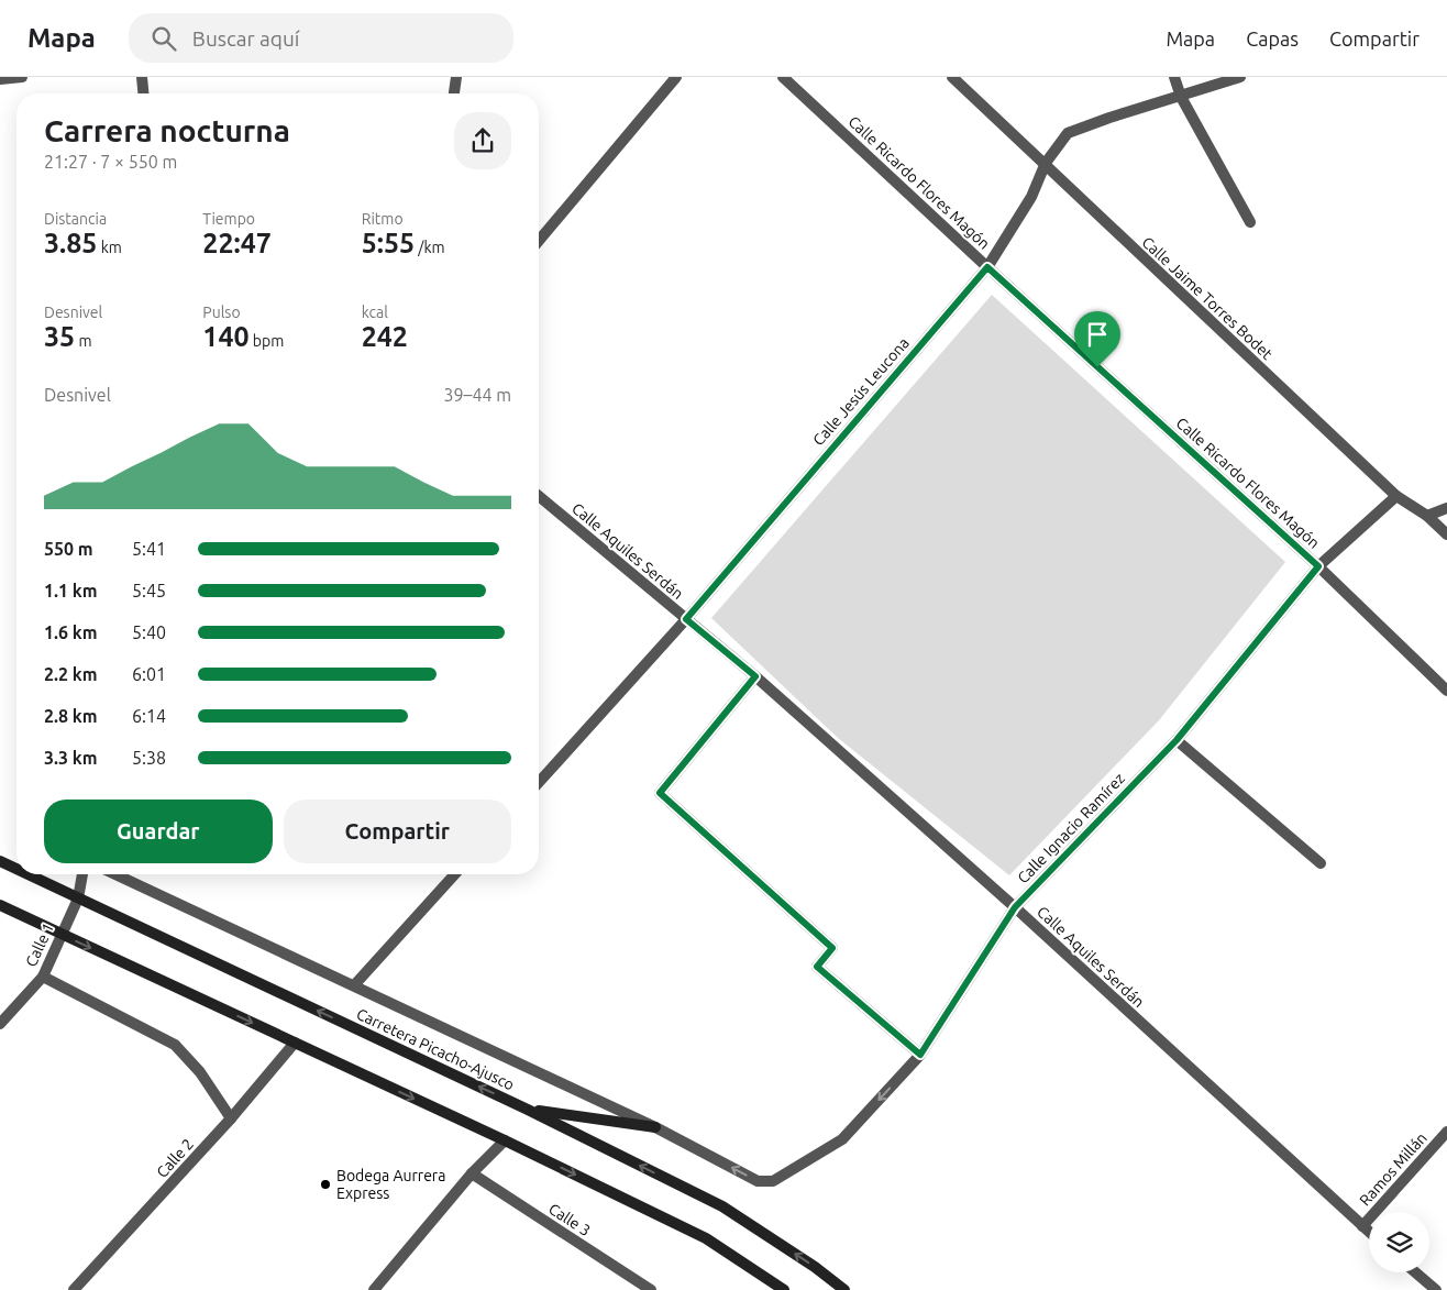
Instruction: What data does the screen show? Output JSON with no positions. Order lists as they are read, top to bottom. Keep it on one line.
{"streets":{"main road":["Carretera Picacho-Ajusco"],"street":["Calle Ricardo Flores Magón","Calle Jaime Torres Bodet","Calle Jesús Leucona","Calle Aquiles Serdán","Calle Ignacio Ramírez","Calle 1","Calle 2","Ramos Millán","Calle 3"]},"crossings":[["Calle Ricardo Flores Magón","Calle Jesús Leucona"],["Calle Ricardo Flores Magón","Calle Ignacio Ramírez"],["Calle Jaime Torres Bodet","Calle Jesús Leucona"],["Calle Jaime Torres Bodet","Calle Ignacio Ramírez"],["Calle Jesús Leucona","Calle Aquiles Serdán"],["Calle Aquiles Serdán","Calle Ignacio Ramírez"],["Calle Aquiles Serdán","Ramos Millán"],["Calle 1","Carretera Picacho-Ajusco"]],"places":["Bodega Aurrera Express"],"page":{"header":"Mapa","search":"Buscar aquí","nav":["Mapa","Capas","Compartir"],"heading":["Carrera nocturna","21:27 · 7 × 550 m"],"stats":[["Distancia","3.85 km"],["Tiempo","22:47"],["Ritmo","5:55 /km"],["Desnivel","35 m"],["Pulso","140 bpm"],["kcal","242"]],"chart":["Desnivel","39–44 m"],"list":[{"name":"550 m","note":"5:41"},{"name":"1.1 km","note":"5:45"},{"name":"1.6 km","note":"5:40"},{"name":"2.2 km","note":"6:01"},{"name":"2.8 km","note":"6:14"},{"name":"3.3 km","note":"5:38"}],"buttons":["Guardar","Compartir"]}}
